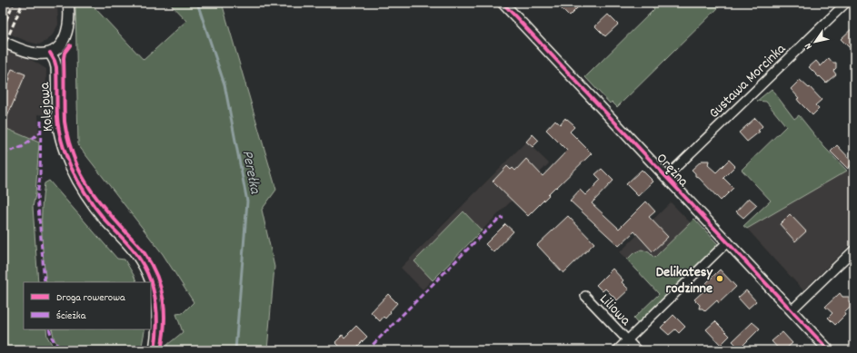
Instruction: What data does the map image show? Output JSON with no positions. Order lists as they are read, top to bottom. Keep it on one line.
{"streets":{"street":["Gustawa Morcinka","Kolejowa","Orężna","Liliowa"]},"crossings":[["Gustawa Morcinka","Orężna"],["Orężna","Liliowa"]],"water":["Perełka"],"places":["Delikatesy rodzinne"],"legend":["Droga rowerowa","Ścieżka"],"north":"bottom left"}
